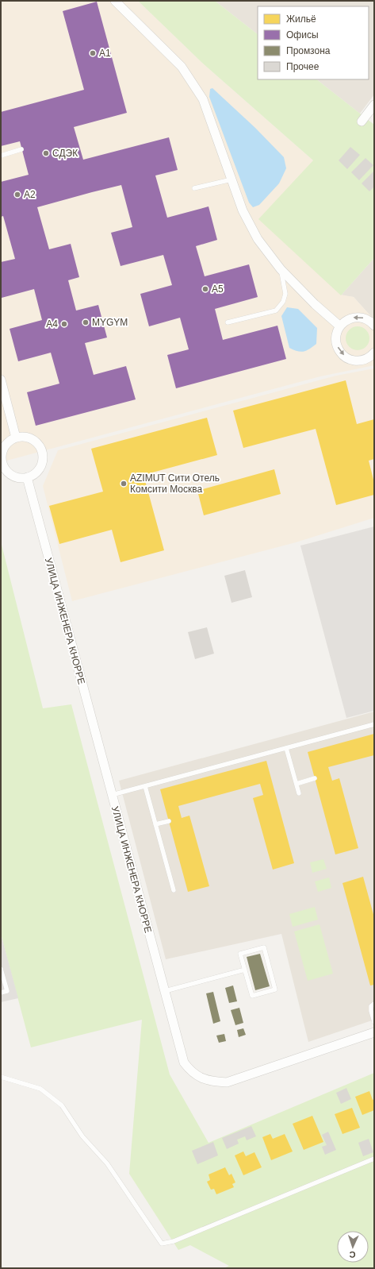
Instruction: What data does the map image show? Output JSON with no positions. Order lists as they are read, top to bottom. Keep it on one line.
{"streets":{"street":["УЛИЦА ИНЖЕНЕРА КНОРРЕ"]},"places":["А1","СДЭК","А2","А5","MYGYM","А4","AZIMUT Сити Отель Комсити Москва"],"legend":["Жильё","Офисы","Промзона","Прочее"],"north":"bottom"}
